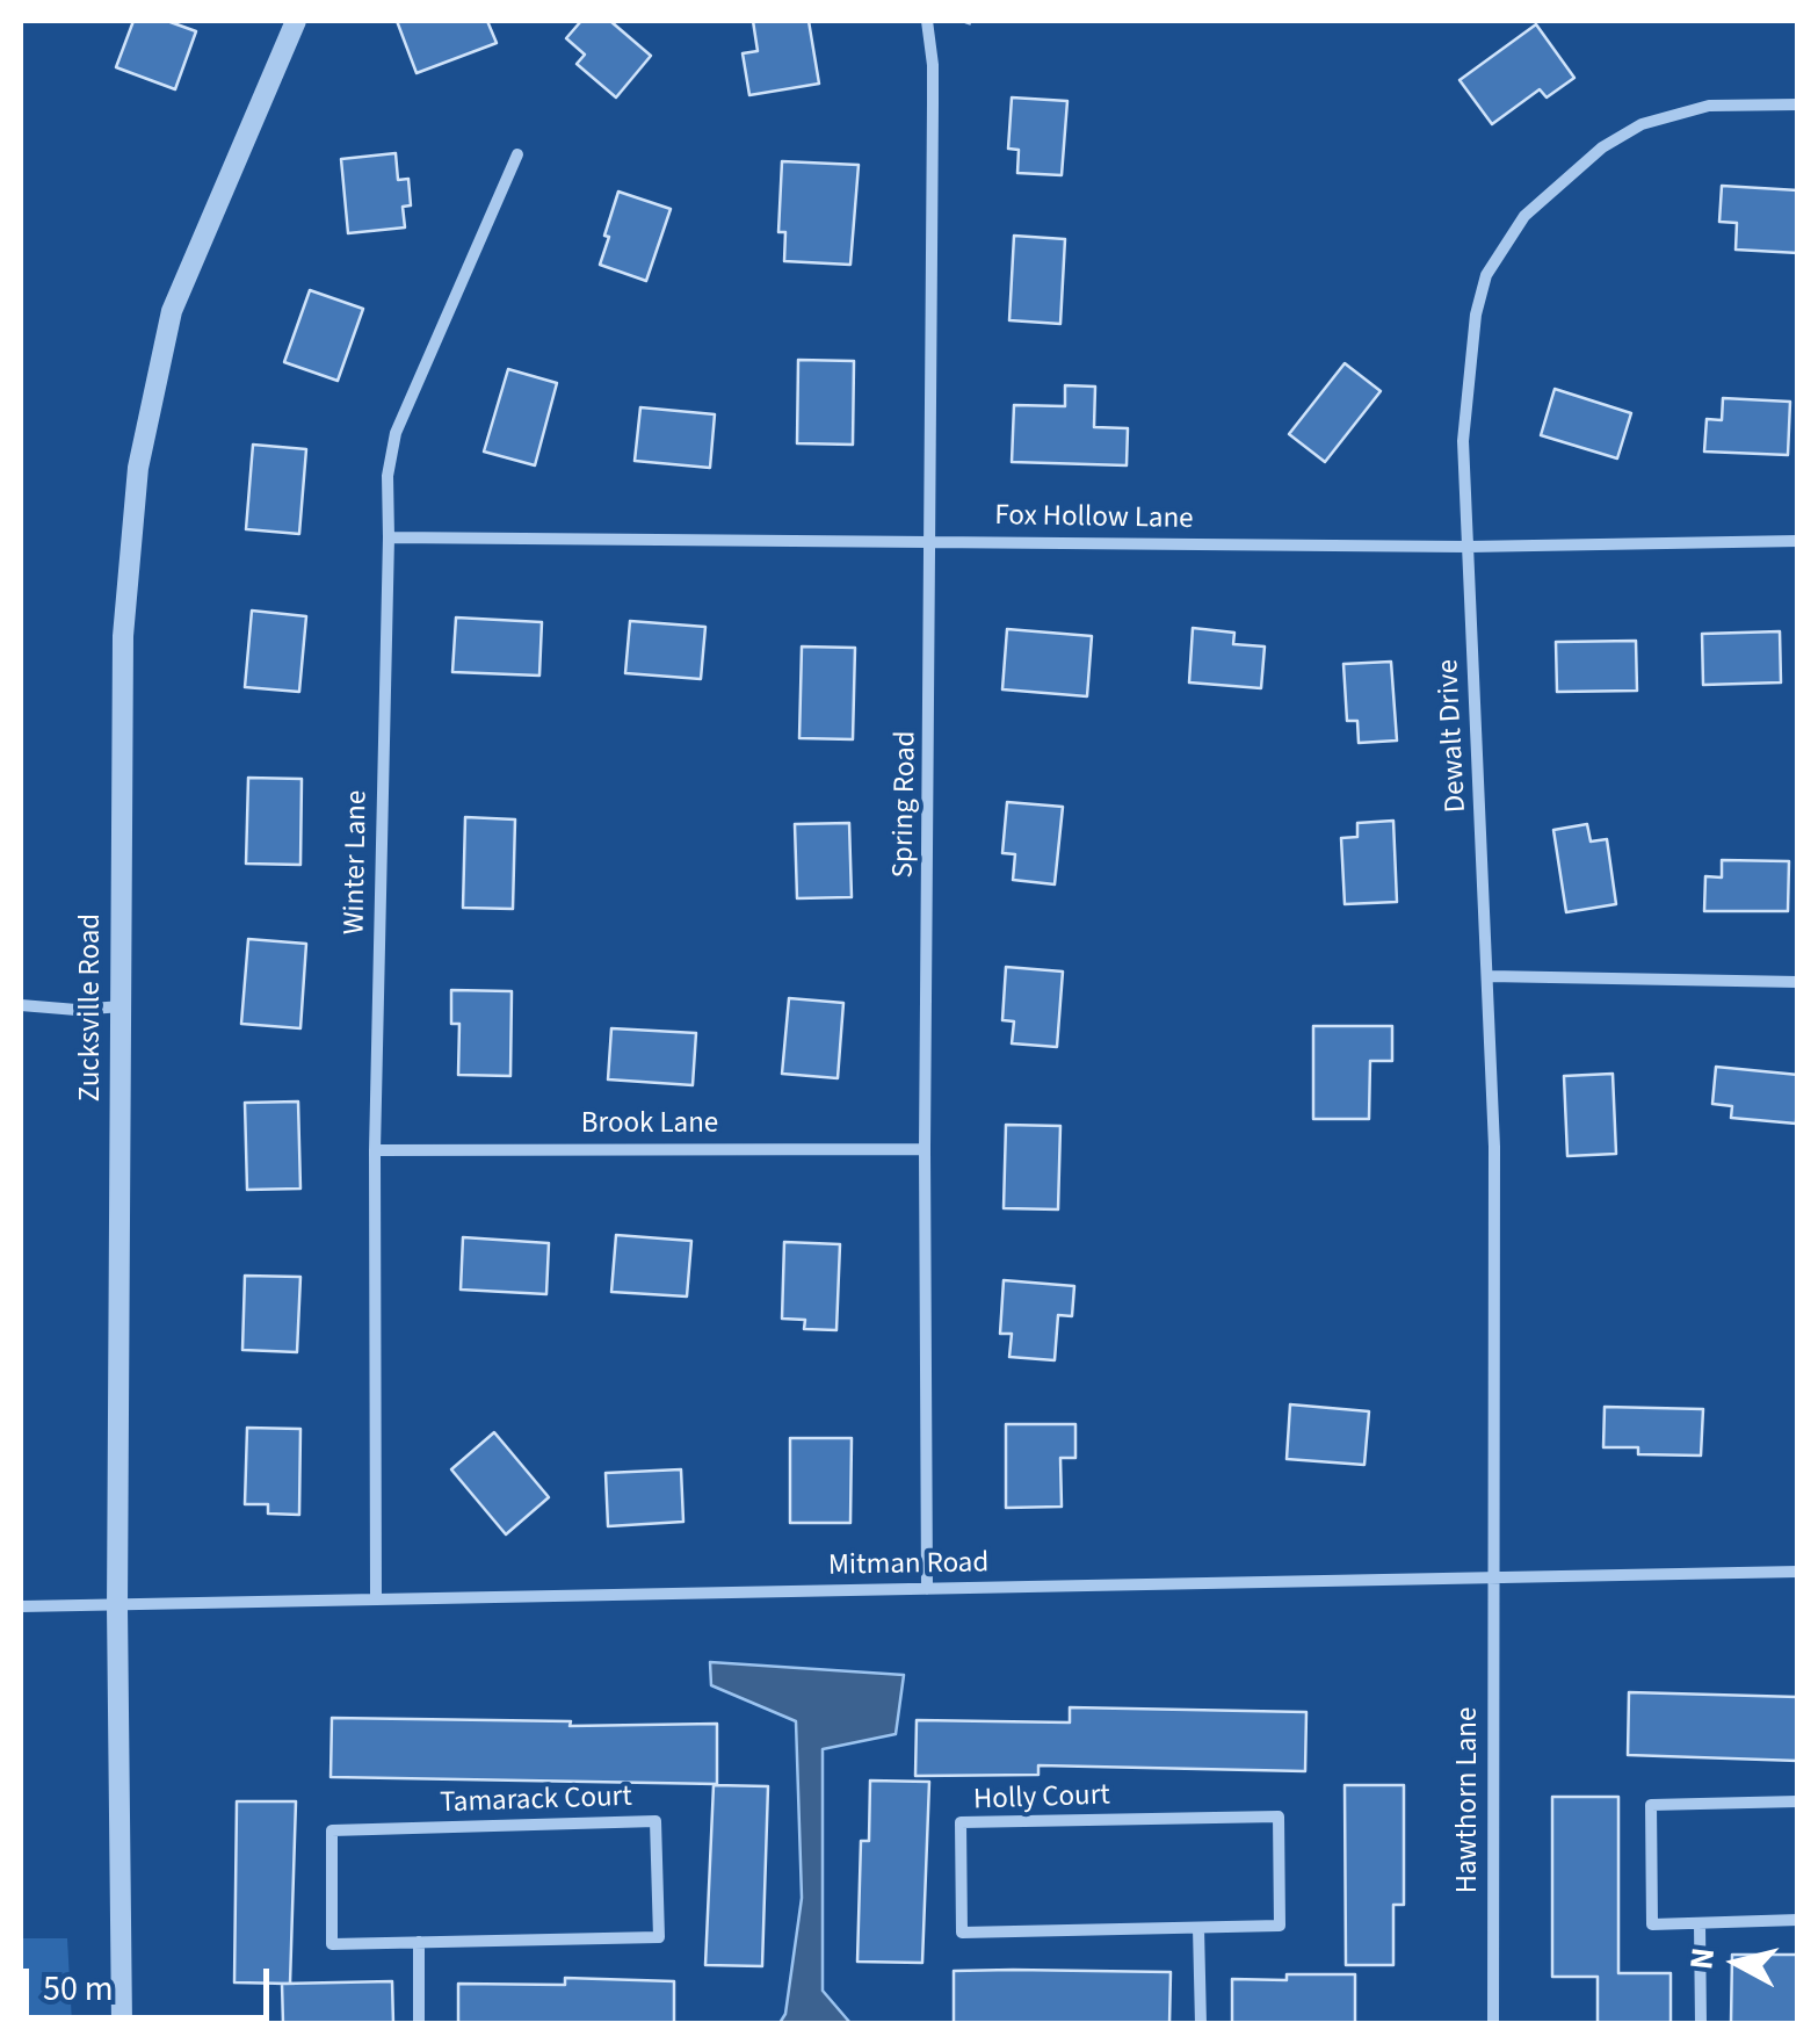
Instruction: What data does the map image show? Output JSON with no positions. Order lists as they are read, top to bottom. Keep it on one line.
{"streets":{"street":["Fox Hollow Lane","Dewalt Drive","Spring Road","Winter Lane","Zucksville Road","Brook Lane","Mitman Road","Holly Court","Hawthorn Lane","Tamarack Court"]},"crossings":[["Fox Hollow Lane","Dewalt Drive"],["Fox Hollow Lane","Spring Road"],["Fox Hollow Lane","Winter Lane"],["Dewalt Drive","Mitman Road"],["Dewalt Drive","Hawthorn Lane"],["Spring Road","Brook Lane"],["Spring Road","Mitman Road"],["Winter Lane","Brook Lane"],["Winter Lane","Mitman Road"],["Zucksville Road","Mitman Road"],["Mitman Road","Hawthorn Lane"]],"scale_bar":"50 m","north":"left"}
